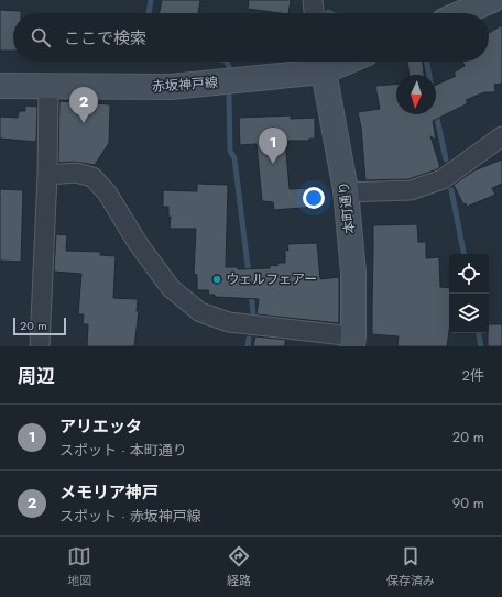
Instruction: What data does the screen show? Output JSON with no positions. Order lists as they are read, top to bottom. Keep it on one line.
{"streets":{"main road":["赤坂神戸線","本町通り"]},"crossings":[["赤坂神戸線","本町通り"]],"places":["ウェルフェアー"],"scale_bar":"20 m","north":"bottom","page":{"search":"ここで検索","pins":["2","1"],"scale":"20 m","heading":["周辺","2件"],"list":[{"mark":"1","name":"アリエッタ","note":"スポット · 本町通り","value":"20 m"},{"mark":"2","name":"メモリア神戸","note":"スポット · 赤坂神戸線","value":"90 m"}],"nav":["地図","経路","保存済み"]}}
